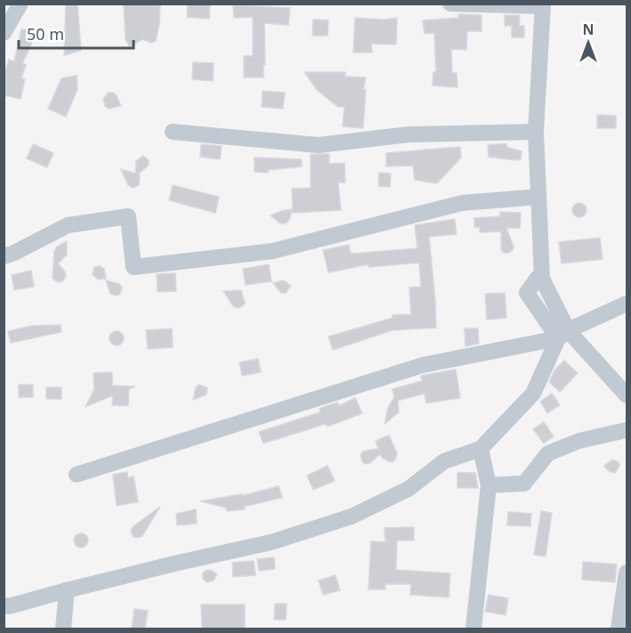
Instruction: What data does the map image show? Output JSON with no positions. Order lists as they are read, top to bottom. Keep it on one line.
{"scale_bar":"50 m","north":"top"}
